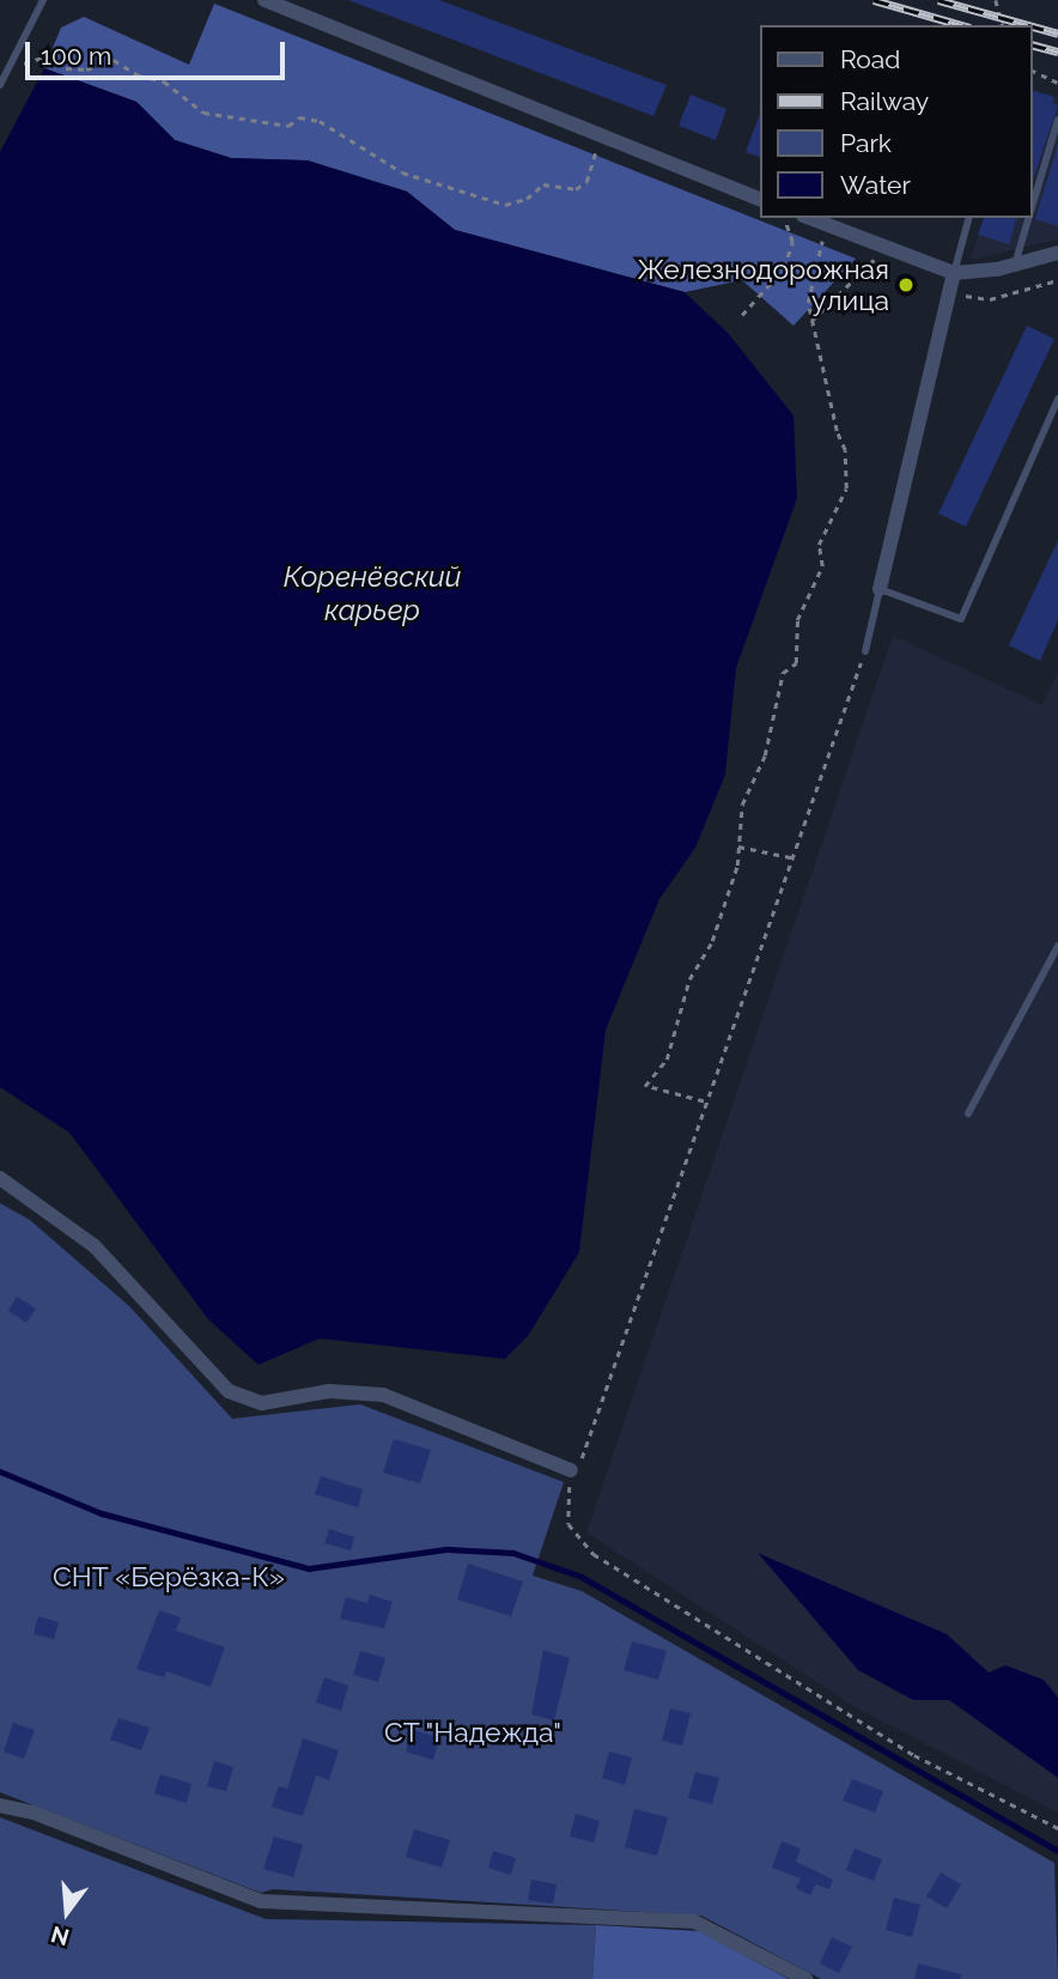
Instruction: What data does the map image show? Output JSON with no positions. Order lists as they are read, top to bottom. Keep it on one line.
{"water":["Коренёвский карьер"],"parks":["СНТ «Берёзка-К»","СТ \"Надежда\""],"places":["Железнодорожная улица"],"legend":["Road","Railway","Park","Water"],"scale_bar":"100 m","north":"bottom"}
